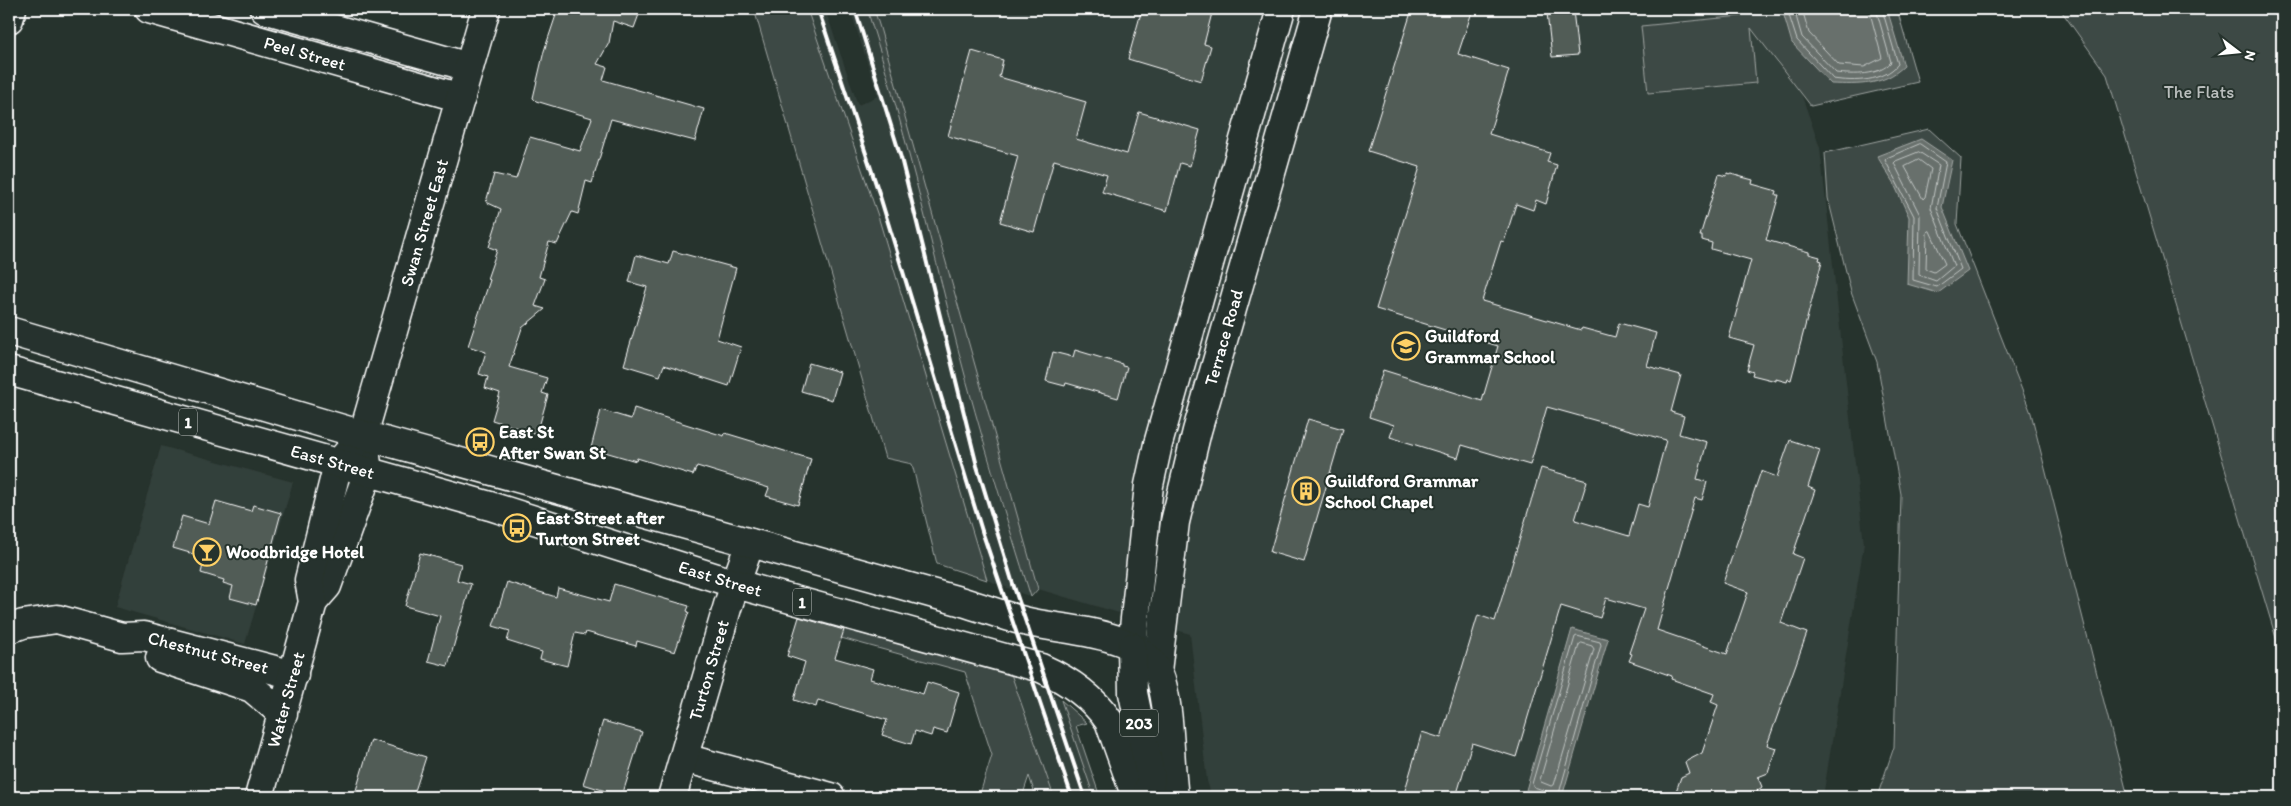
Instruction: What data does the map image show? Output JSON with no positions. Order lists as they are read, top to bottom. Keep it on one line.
{"streets":{"main road":["Peel Street","Swan Street East","Terrace Road","1","East Street","Chestnut Street","Turton Street","Water Street","203"]},"crossings":[["Peel Street","Swan Street East"],["Swan Street East","East Street"],["Swan Street East","Water Street"],["Terrace Road","1"],["Terrace Road","East Street"],["Terrace Road","203"],["1","East Street"],["East Street","Turton Street"],["East Street","Water Street"],["East Street","203"],["Chestnut Street","Water Street"]],"parks":["The Flats"],"places":{"school or university":["Guildford Grammar School"],"bus stop":["East St After Swan St","East Street after Turton Street"],"building":["Guildford Grammar School Chapel"],"bar":["Woodbridge Hotel"]},"north":"right"}
